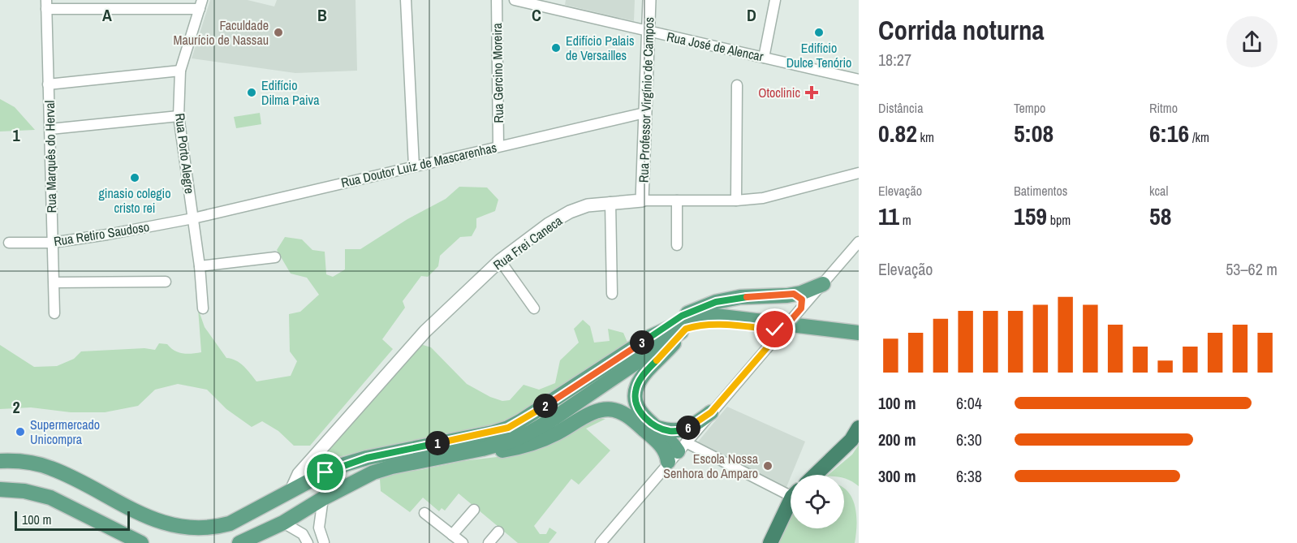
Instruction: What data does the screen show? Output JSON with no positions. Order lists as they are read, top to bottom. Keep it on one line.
{"streets":{"street":["Rua José de Alencar","Rua Gercino Moreira","Rua Professor Virgínio de Campos","Rua Porto Alegre","Rua Marquês do Herval","Rua Doutor Luiz de Mascarenhas","Rua Retiro Saudoso","Rua Frei Caneca"]},"crossings":[["Rua José de Alencar","Rua Professor Virgínio de Campos"],["Rua Gercino Moreira","Rua Doutor Luiz de Mascarenhas"],["Rua Professor Virgínio de Campos","Rua Doutor Luiz de Mascarenhas"],["Rua Professor Virgínio de Campos","Rua Frei Caneca"],["Rua Porto Alegre","Rua Doutor Luiz de Mascarenhas"],["Rua Porto Alegre","Rua Retiro Saudoso"],["Rua Marquês do Herval","Rua Retiro Saudoso"],["Rua Doutor Luiz de Mascarenhas","Rua Retiro Saudoso"]],"places":{"other":["Faculdade Maurício de Nassau","Edifício Dulce Tenório","Edifício Palais de Versailles","Edifício Dilma Paiva","ginasio colegio cristo rei","Supermercado Unicompra","Escola Nossa Senhora do Amparo"],"health":["Otoclinic"]},"scale_bar":"100 m","page":{"heading":["Corrida noturna","18:27"],"stats":[["Distância","0.82 km"],["Tempo","5:08"],["Ritmo","6:16 /km"],["Elevação","11 m"],["Batimentos","159 bpm"],["kcal","58"]],"chart":["Elevação","53–62 m"],"pins":["3","2","6","1"],"list":[{"name":"100 m","note":"6:04"},{"name":"200 m","note":"6:30"},{"name":"300 m","note":"6:38"}],"scale":"100 m"},"grid":{"columns":["A","B","C","D"],"rows":["1","2"]}}
